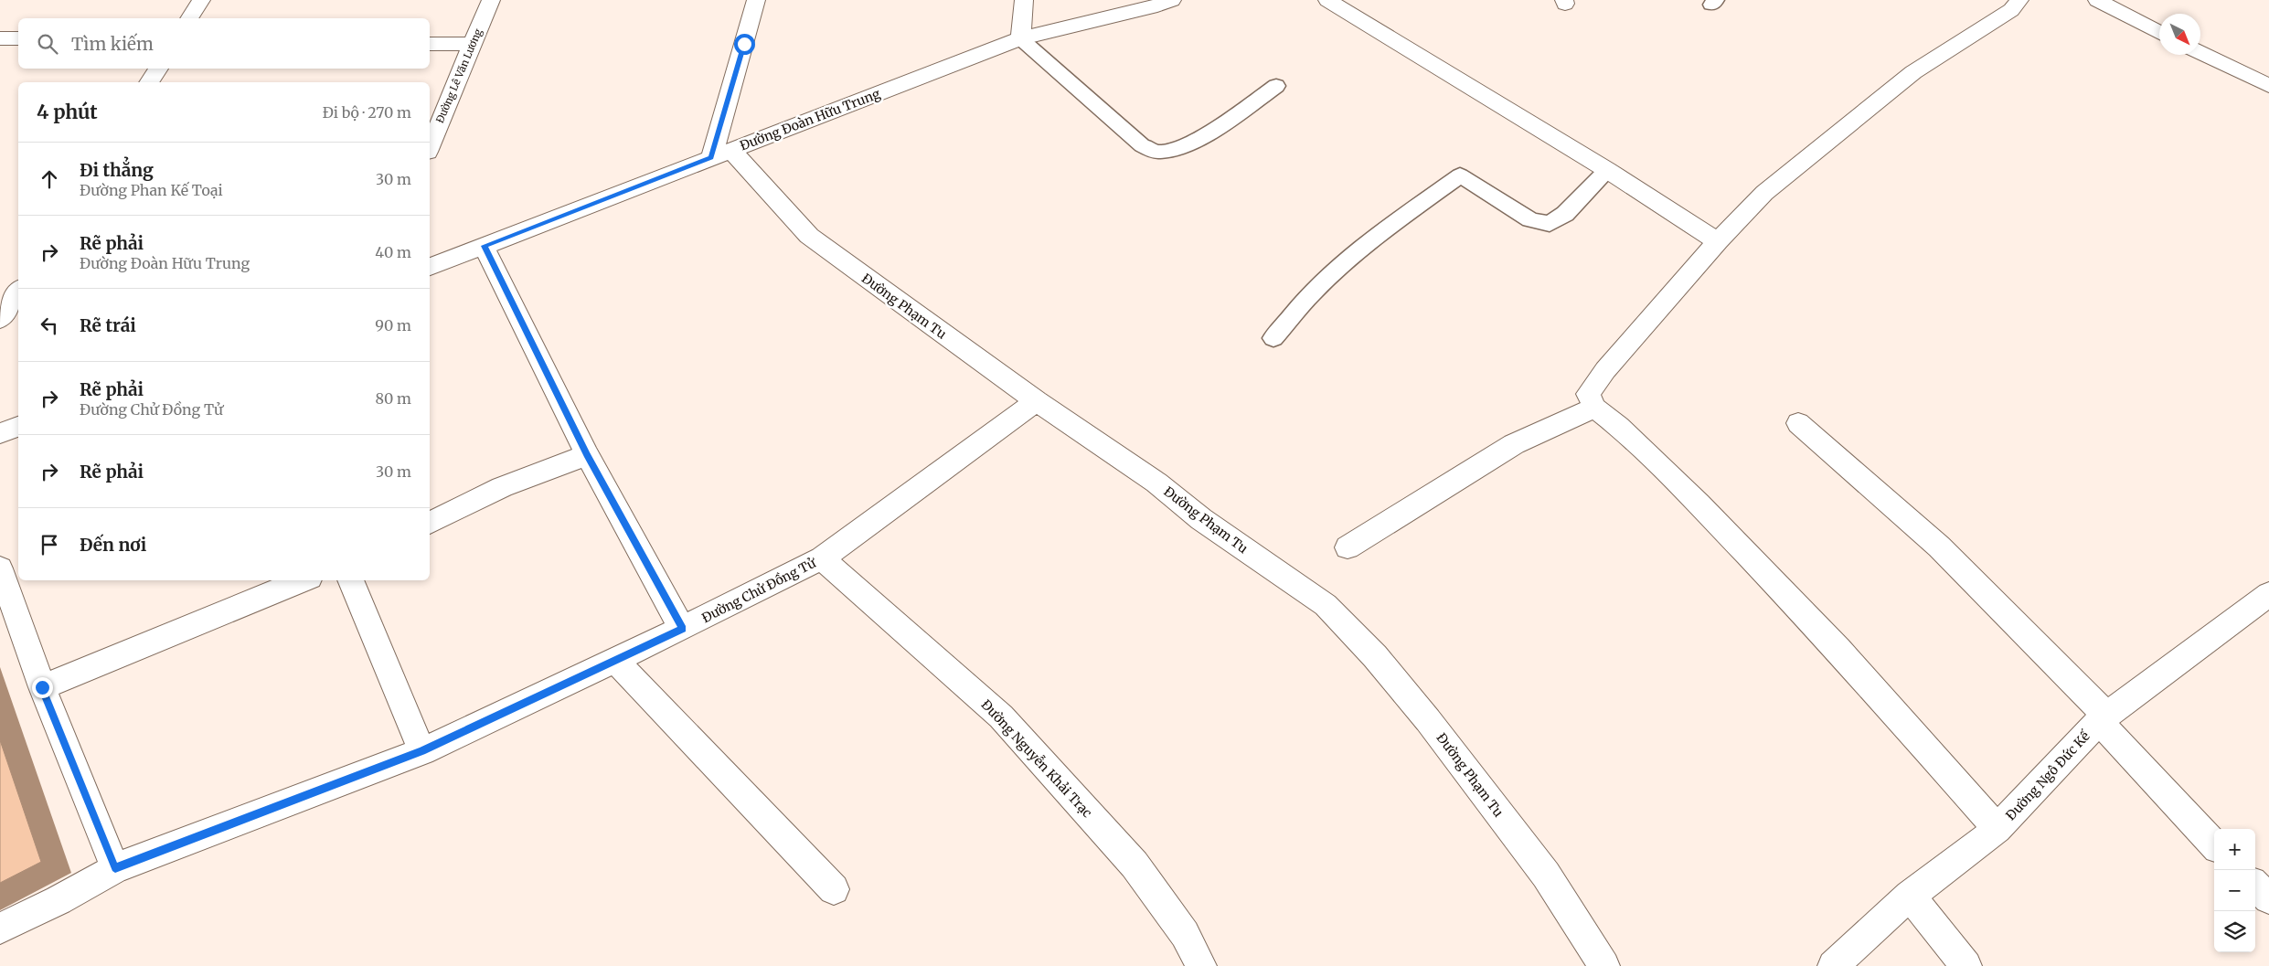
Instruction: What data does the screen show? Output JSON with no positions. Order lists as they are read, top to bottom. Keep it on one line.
{"streets":{"street":["Đường Lê Văn Lương","Đường Đoàn Hữu Trung","Đường Phạm Tu","Đường Chử Đồng Tử","Đường Nguyễn Khải Trạc","Đường Ngô Đức Kế"]},"crossings":[["Đường Đoàn Hữu Trung","Đường Phạm Tu"],["Đường Phạm Tu","Đường Chử Đồng Tử"],["Đường Chử Đồng Tử","Đường Nguyễn Khải Trạc"]],"north":"bottom right","page":{"search":"Tìm kiếm","heading":["4 phút","Đi bộ · 270 m"],"list":[["Đi thẳng","Đường Phan Kế Toại","30 m"],["Rẽ phải","Đường Đoàn Hữu Trung","40 m"],["Rẽ trái","90 m"],["Rẽ phải","Đường Chử Đồng Tử","80 m"],["Rẽ phải","30 m"],"Đến nơi"],"map_buttons":["+","−"]}}
